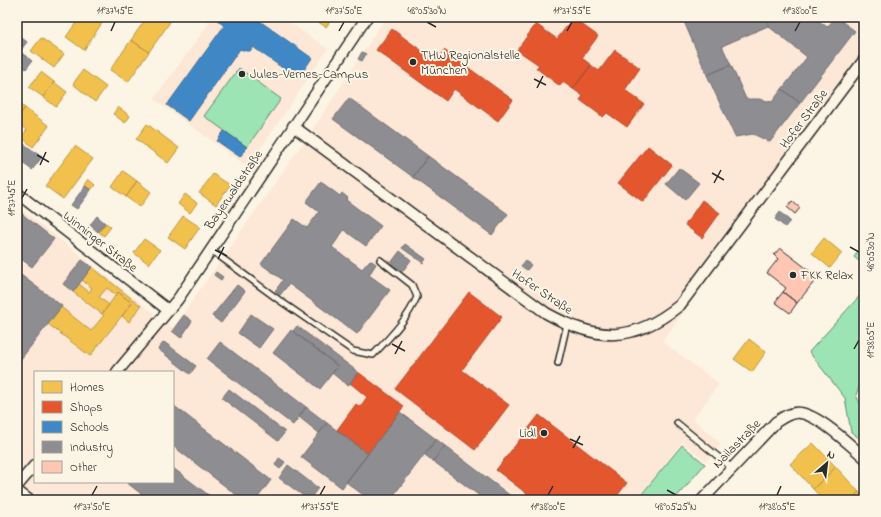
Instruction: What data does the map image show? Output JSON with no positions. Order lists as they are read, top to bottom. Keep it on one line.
{"streets":{"street":["Hofer Straße","Bayerwaldstraße","Winninger Straße","Nailastraße"]},"crossings":[["Hofer Straße","Bayerwaldstraße"],["Bayerwaldstraße","Winninger Straße"]],"places":["THW Regionalstelle München","Jules-Vernes-Campus","FKK Relax","Lidl"],"legend":["Homes","Shops","Schools","Industry","Other"],"north":"top right","coordinates":["11°37'45\"E","11°37'50\"E","48°05'30\"N","11°37'55\"E","11°38'00\"E","11°38'05\"E","48°05'25\"N"]}
